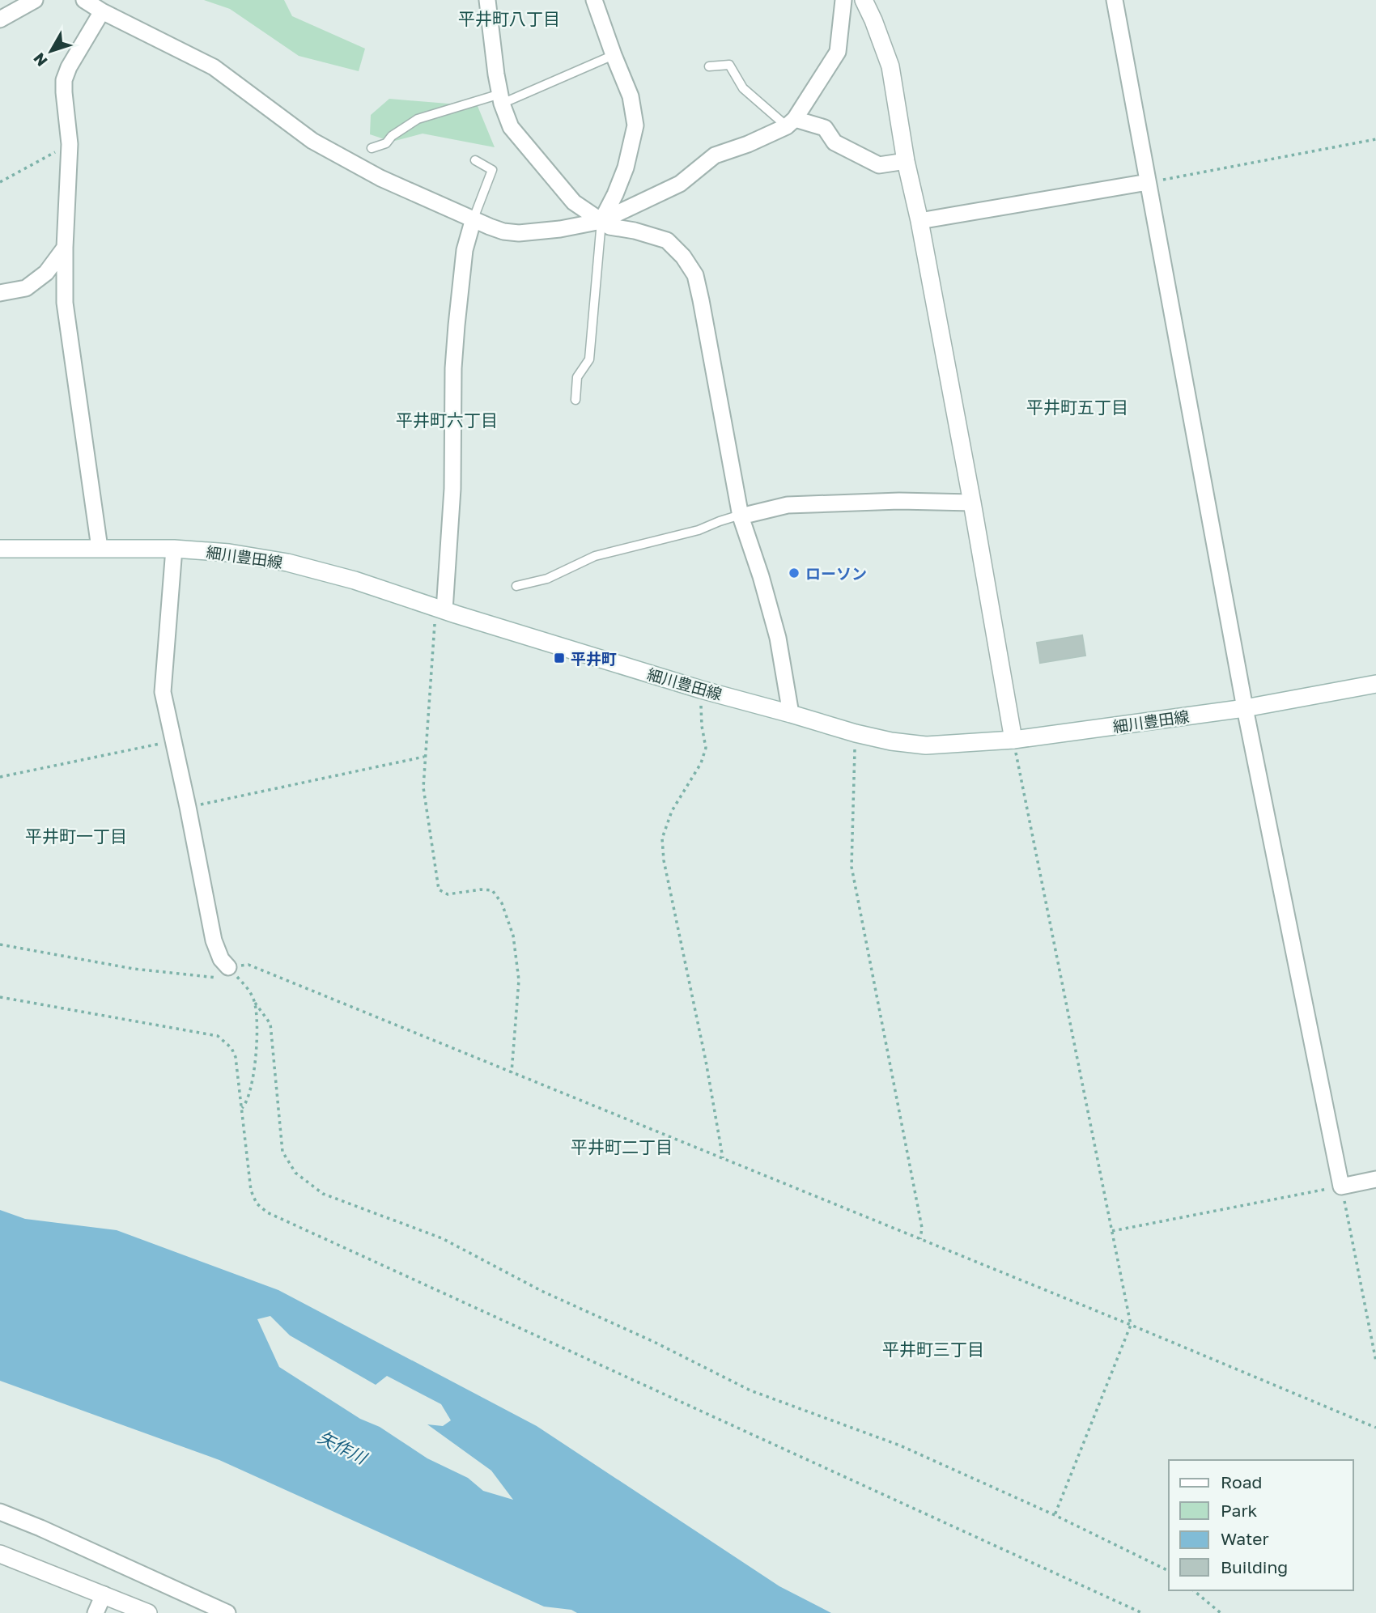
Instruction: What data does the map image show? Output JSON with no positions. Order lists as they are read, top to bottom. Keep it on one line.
{"streets":{"main road":["細川豊田線"]},"districts":["平井町八丁目","平井町五丁目","平井町六丁目","平井町一丁目","平井町二丁目","平井町三丁目"],"water":["矢作川"],"places":{"other":["ローソン"],"transit":["平井町"]},"legend":["Road","Park","Water","Building"],"north":"bottom left"}
